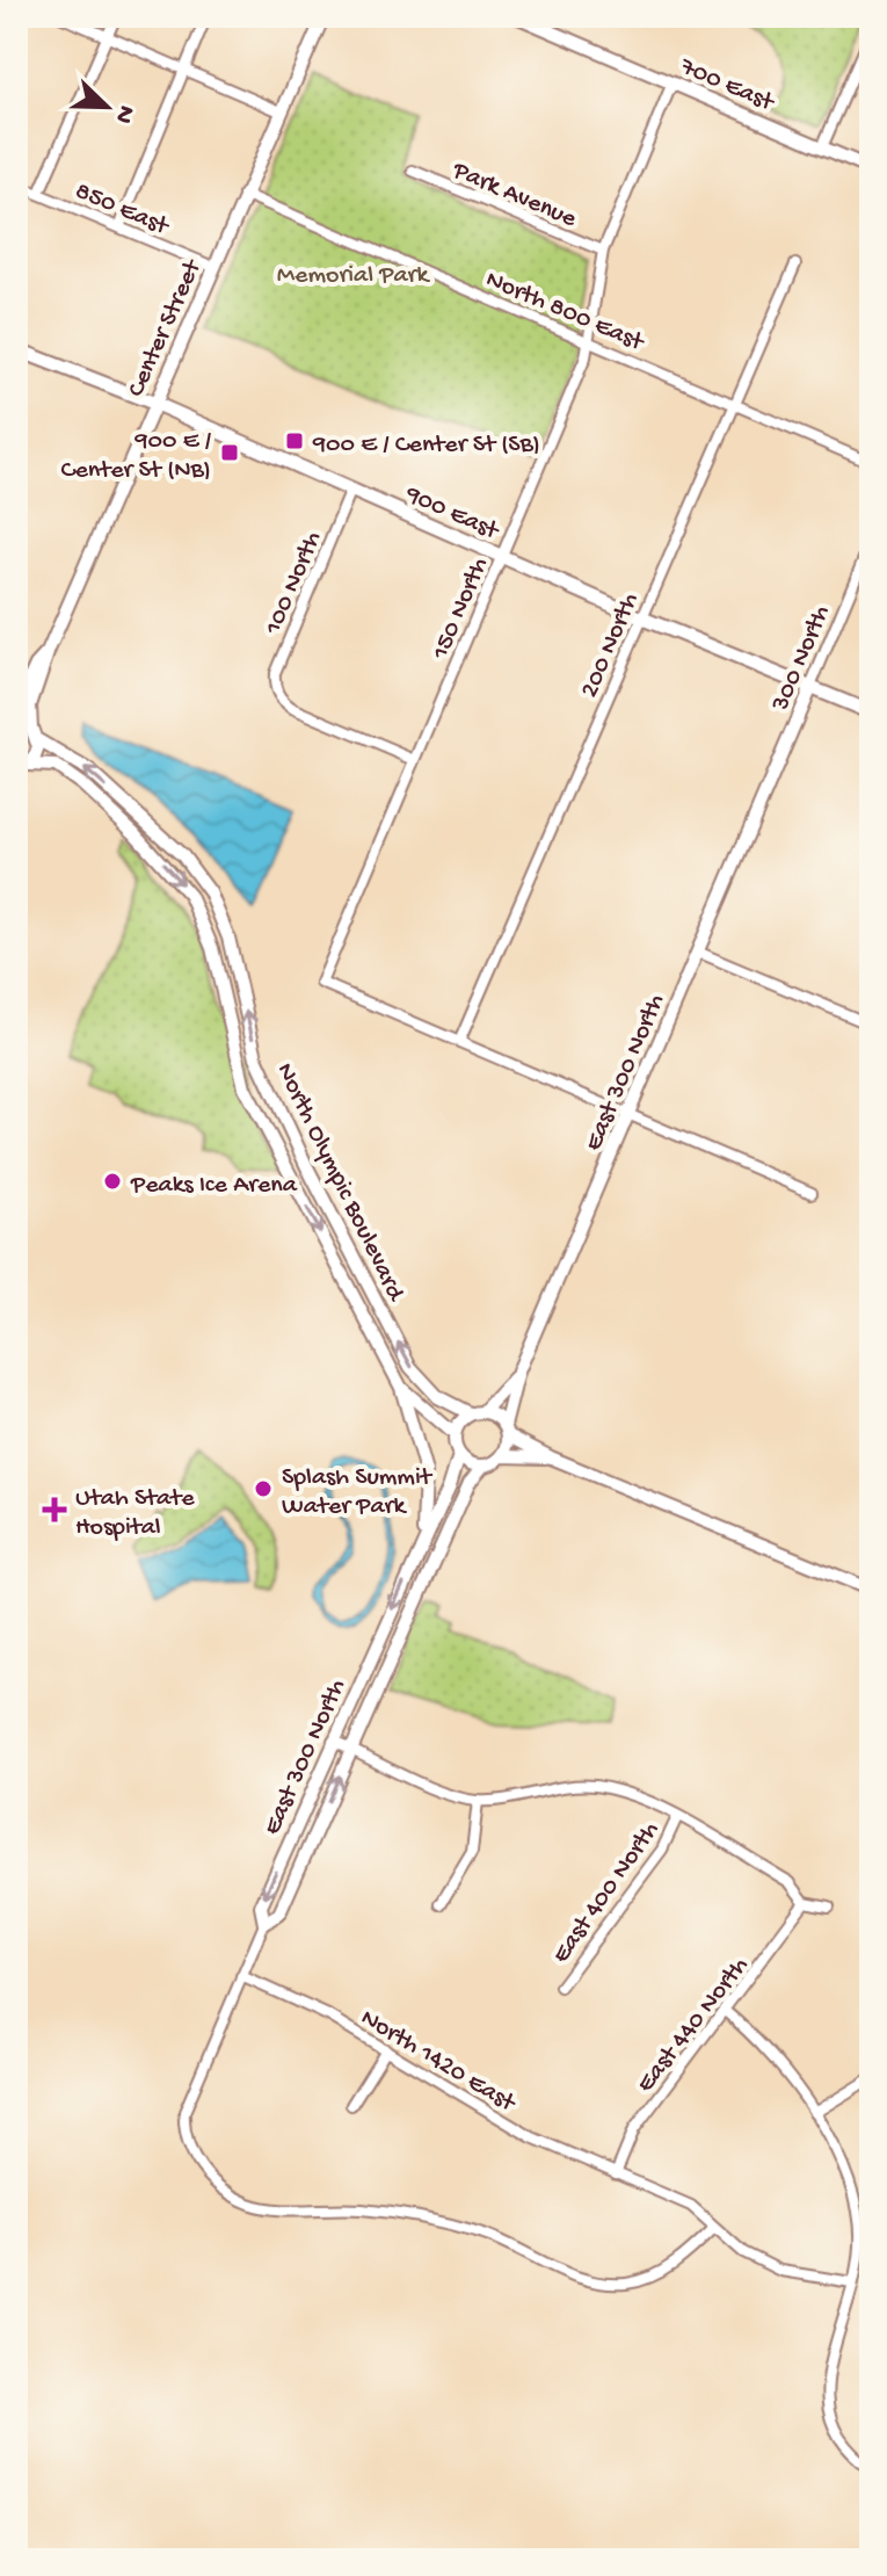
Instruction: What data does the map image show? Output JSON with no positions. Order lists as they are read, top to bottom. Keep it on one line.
{"streets":{"main road":["900 East"],"street":["700 East","Park Avenue","850 East","North 800 East","Center Street","100 North","150 North","200 North","300 North","East 300 North","North Olympic Boulevard","East 400 North","East 440 North","North 1420 East"]},"crossings":[["700 East","150 North"],["Park Avenue","150 North"],["850 East","Center Street"],["North 800 East","Center Street"],["North 800 East","150 North"],["North 800 East","200 North"],["Center Street","900 East"],["900 East","100 North"],["900 East","150 North"],["900 East","200 North"],["900 East","300 North"],["100 North","150 North"],["150 North","200 North"],["300 North","East 300 North"],["East 300 North","North Olympic Boulevard"],["East 300 North","North 1420 East"],["East 440 North","North 1420 East"]],"parks":["Memorial Park"],"places":{"transit":["900 E / Center St (SB)","900 E / Center St (NB)"],"other":["Peaks Ice Arena","Splash Summit Water Park"],"health":["Utah State Hospital"]},"north":"bottom right"}
